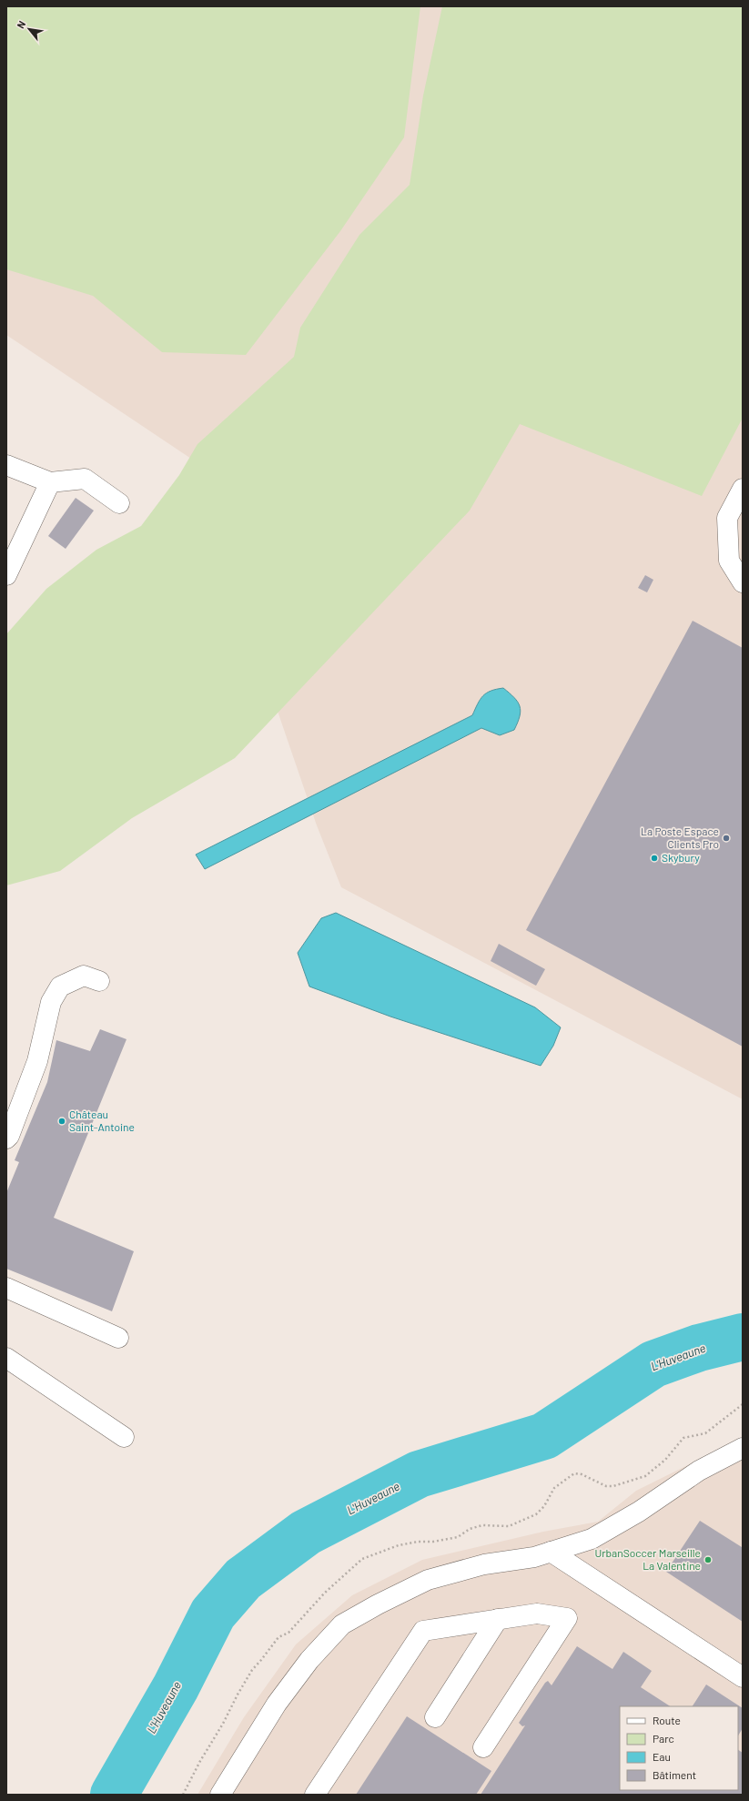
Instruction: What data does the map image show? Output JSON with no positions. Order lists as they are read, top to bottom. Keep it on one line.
{"water":["L'Huveaune"],"places":["La Poste Espace Clients Pro","Skybury","Château Saint-Antoine","UrbanSoccer Marseille La Valentine"],"legend":["Route","Parc","Eau","Bâtiment"],"north":"top left"}
